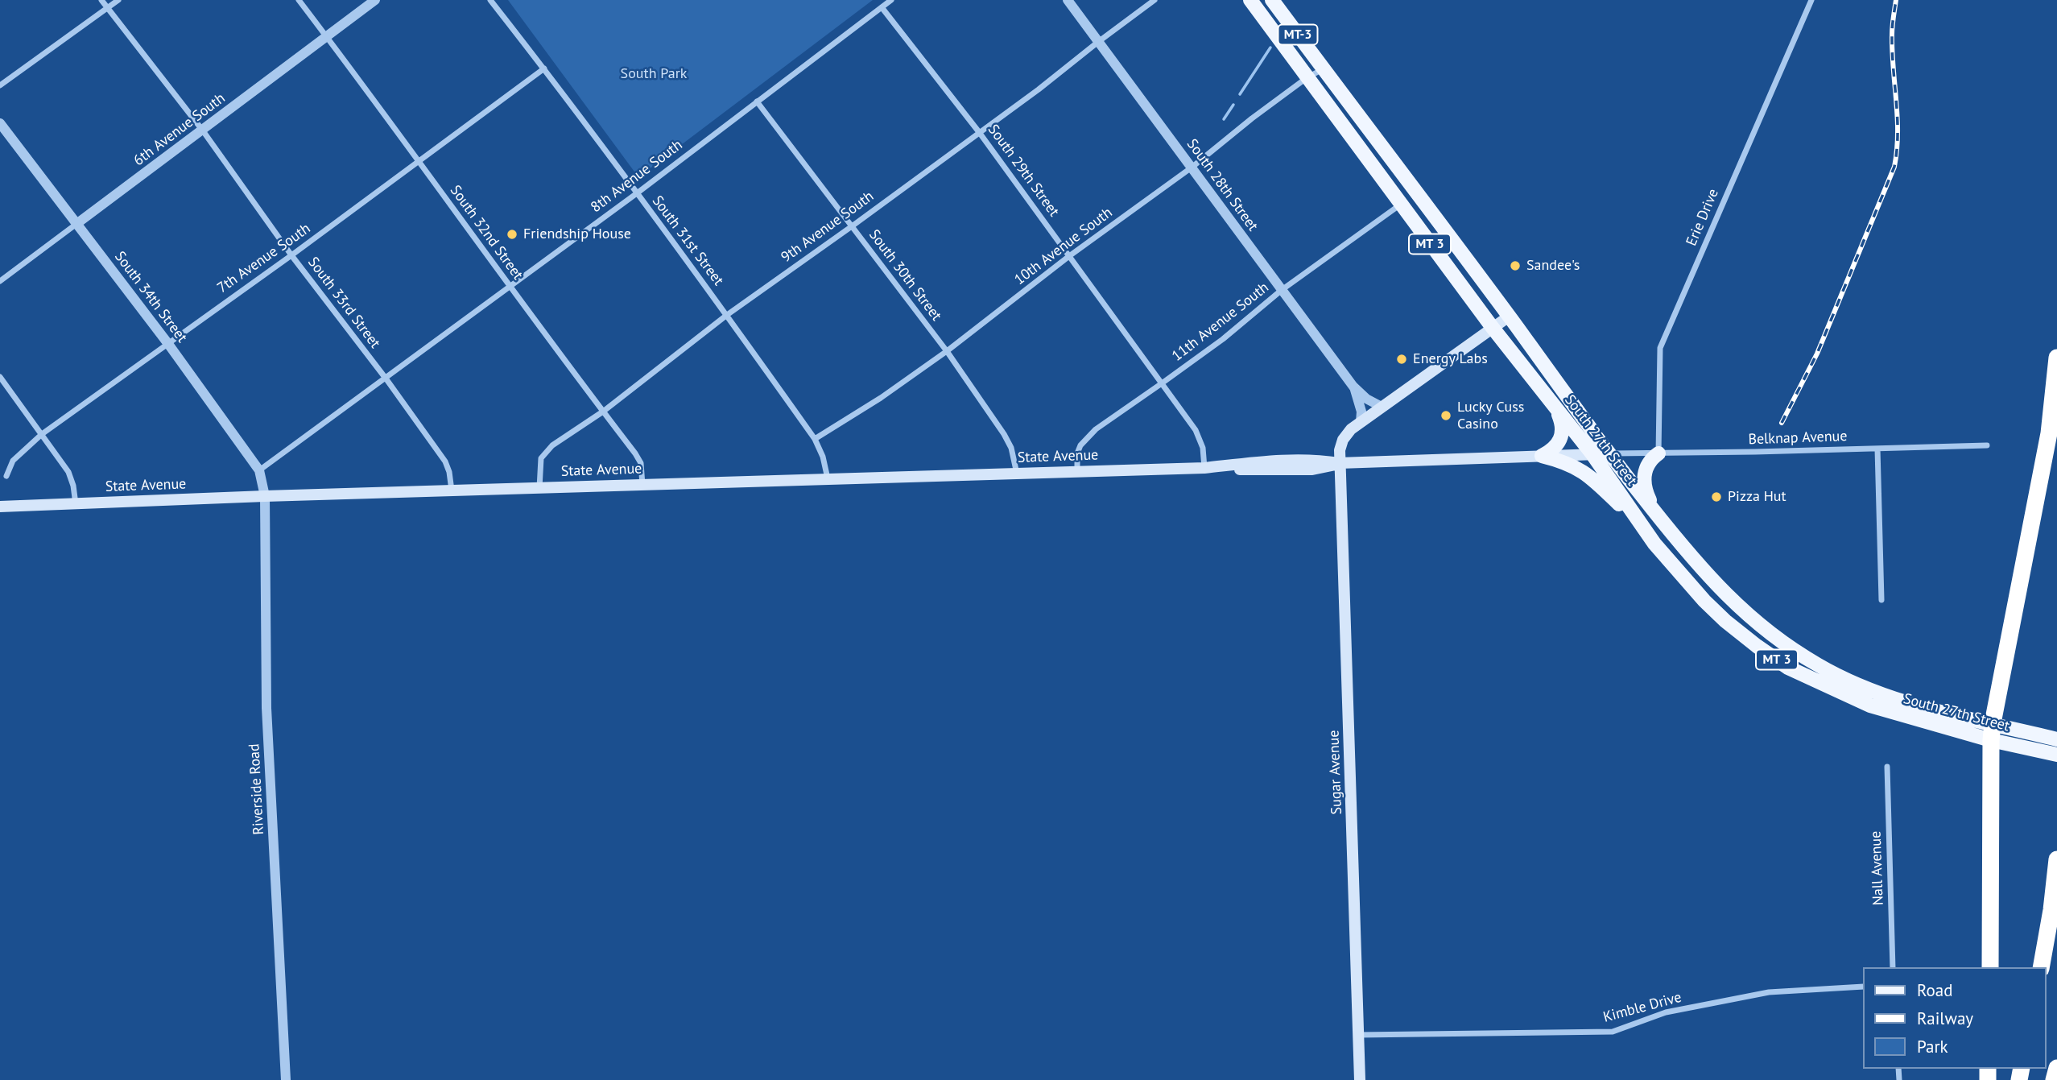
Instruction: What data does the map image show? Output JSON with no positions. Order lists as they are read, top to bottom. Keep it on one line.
{"streets":{"main road":["MT-3","MT 3","South 27th Street","State Avenue","Sugar Avenue"],"street":["6th Avenue South","South 29th Street","8th Avenue South","South 28th Street","Erie Drive","9th Avenue South","South 32nd Street","South 31st Street","10th Avenue South","7th Avenue South","South 30th Street","South 34th Street","South 33rd Street","11th Avenue South","Belknap Avenue","Riverside Road","Nall Avenue","Kimble Drive"]},"crossings":[["6th Avenue South","South 32nd Street"],["6th Avenue South","South 34th Street"],["6th Avenue South","South 33rd Street"],["South 29th Street","8th Avenue South"],["South 29th Street","9th Avenue South"],["South 29th Street","10th Avenue South"],["South 29th Street","11th Avenue South"],["South 29th Street","State Avenue"],["8th Avenue South","South 32nd Street"],["8th Avenue South","South 31st Street"],["8th Avenue South","South 30th Street"],["8th Avenue South","South 34th Street"],["8th Avenue South","South 33rd Street"],["South 28th Street","9th Avenue South"],["South 28th Street","10th Avenue South"],["South 28th Street","11th Avenue South"],["South 28th Street","Sugar Avenue"],["Erie Drive","Belknap Avenue"],["9th Avenue South","South 32nd Street"],["9th Avenue South","South 31st Street"],["9th Avenue South","South 30th Street"],["9th Avenue South","State Avenue"],["South 32nd Street","7th Avenue South"],["South 32nd Street","State Avenue"],["South 31st Street","10th Avenue South"],["South 31st Street","7th Avenue South"],["South 31st Street","State Avenue"],["MT 3","South 27th Street"],["10th Avenue South","South 30th Street"],["10th Avenue South","South 27th Street"],["7th Avenue South","South 34th Street"],["7th Avenue South","South 33rd Street"],["South 30th Street","State Avenue"],["South 34th Street","State Avenue"],["South 34th Street","Riverside Road"],["South 33rd Street","State Avenue"],["11th Avenue South","South 27th Street"],["11th Avenue South","State Avenue"],["Belknap Avenue","South 27th Street"],["Belknap Avenue","State Avenue"],["South 27th Street","State Avenue"],["South 27th Street","Sugar Avenue"],["State Avenue","Sugar Avenue"],["State Avenue","Riverside Road"],["Sugar Avenue","Kimble Drive"]],"parks":["South Park"],"places":["Friendship House","Sandee's","Energy Labs","Lucky Cuss Casino","Pizza Hut"],"legend":["Road","Railway","Park"]}
